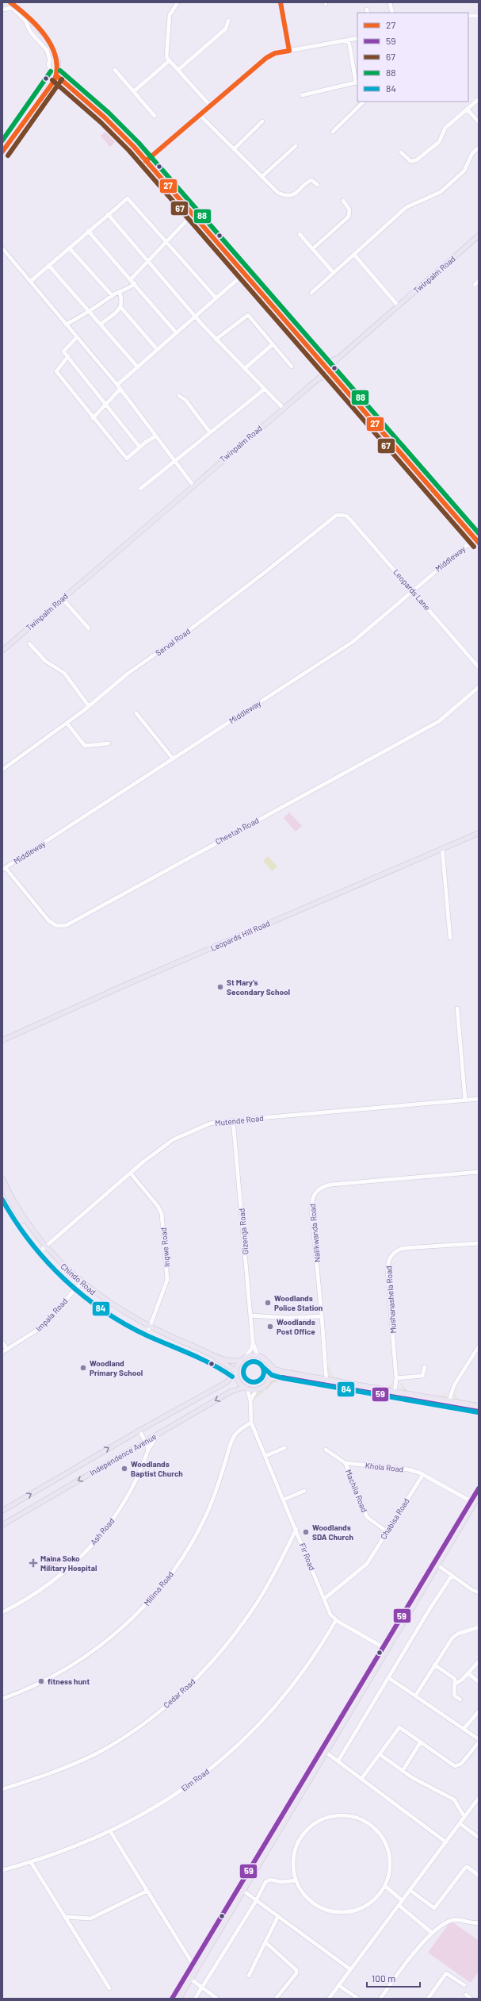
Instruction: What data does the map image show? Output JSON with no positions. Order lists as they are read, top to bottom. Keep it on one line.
{"streets":{"main road":["Twinpalm Road","Leopards Hill Road","Chindo Road","Independence Avenue"],"street":["Middleway","Leopards Lane","Serval Road","Cheetah Road","Mutende Road","Gizenga Road","Nalikwanda Road","Ingwe Road","Mushanashela Road","Impala Road","Khola Road","Machila Road","Chabisa Road","Ash Road","Fir Road","Milima Road","Cedar Road","Elm Road"]},"crossings":[["Middleway","Leopards Lane"],["Middleway","Cheetah Road"],["Leopards Lane","Serval Road"],["Mutende Road","Gizenga Road"],["Mutende Road","Ingwe Road"],["Mutende Road","Chindo Road"],["Gizenga Road","Chindo Road"],["Gizenga Road","Independence Avenue"],["Gizenga Road","Fir Road"],["Ingwe Road","Chindo Road"],["Chindo Road","Impala Road"],["Chindo Road","Independence Avenue"],["Chindo Road","Fir Road"],["Independence Avenue","Ash Road"],["Independence Avenue","Fir Road"],["Khola Road","Machila Road"],["Khola Road","Chabisa Road"],["Machila Road","Chabisa Road"],["Chabisa Road","Fir Road"],["Fir Road","Milima Road"],["Fir Road","Cedar Road"],["Fir Road","Elm Road"]],"places":{"other":["St Mary's Secondary School","Woodlands Police Station","Woodlands Post Office","Woodland Primary School","Woodlands Baptist Church","Woodlands SDA Church","fitness hunt"],"health":["Maina Soko Military Hospital"]},"lines":["transit line 27","transit line 88","transit line 67","transit line 84","transit line 59"],"legend":["27","59","67","88","84"],"scale_bar":"100 m"}
